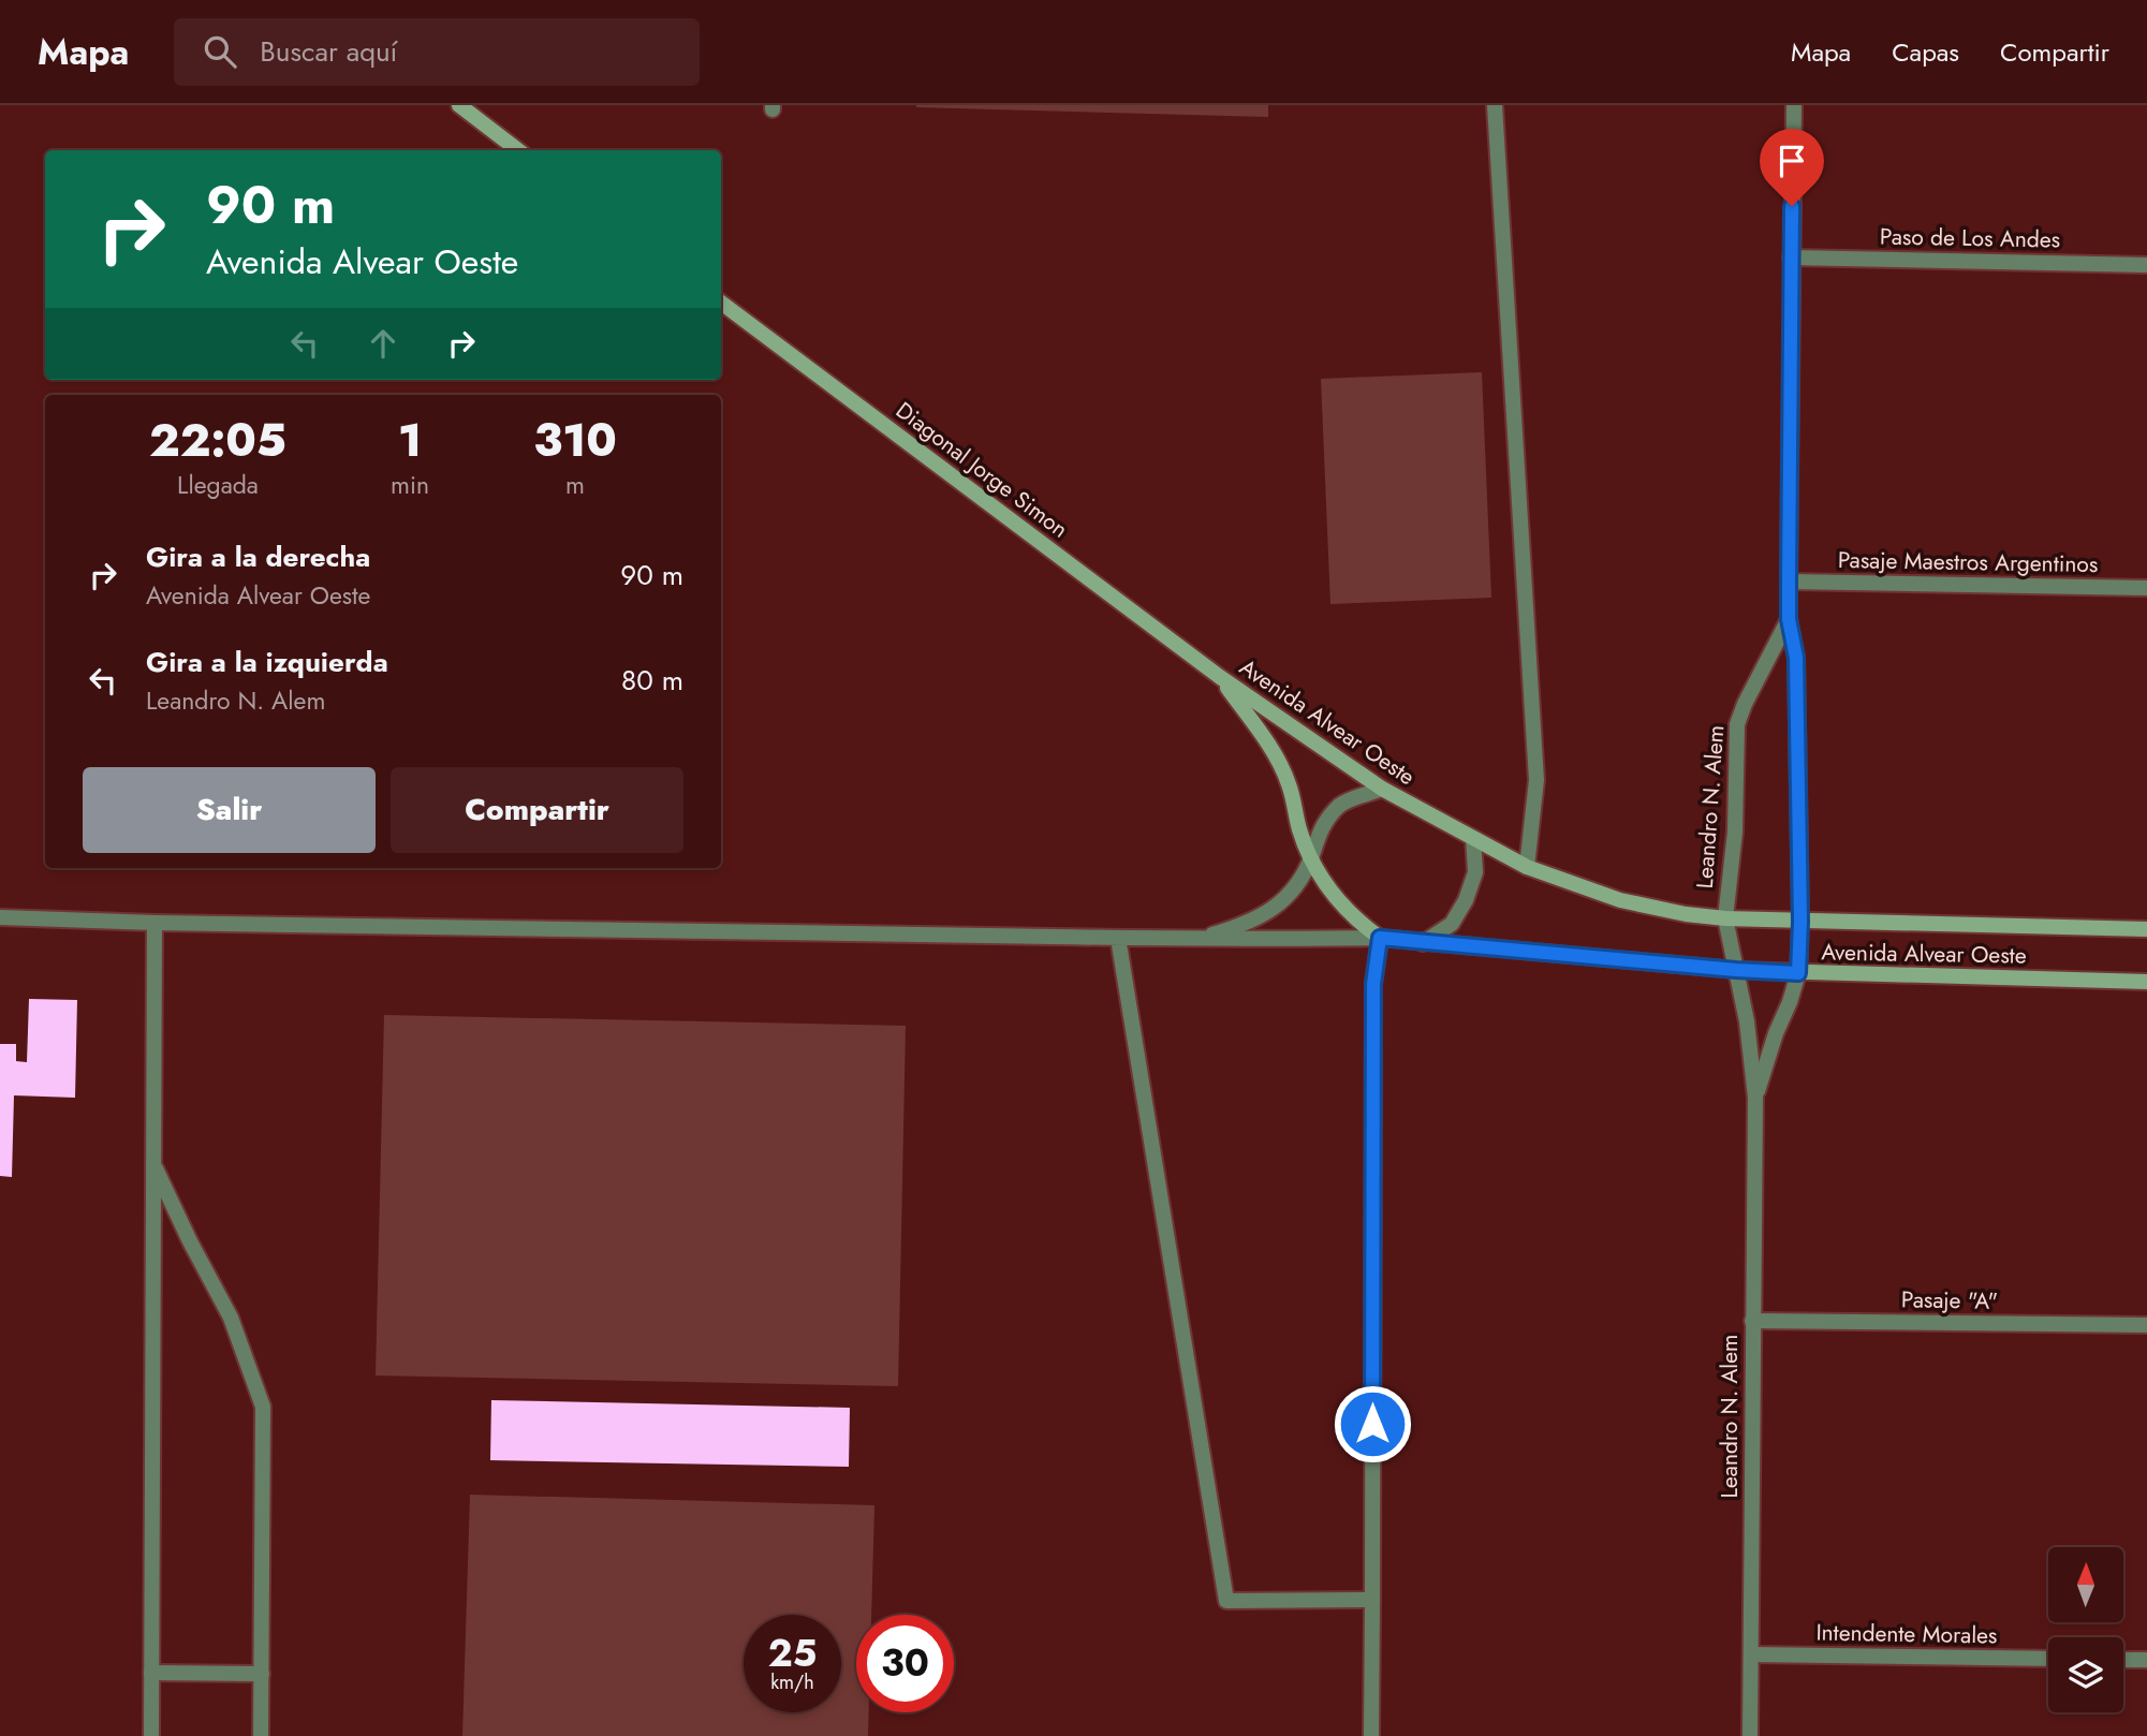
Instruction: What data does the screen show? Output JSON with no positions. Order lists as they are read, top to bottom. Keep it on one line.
{"streets":{"main road":["Diagonal Jorge Simon","Avenida Alvear Oeste"],"street":["Paso de Los Andes","Pasaje Maestros Argentinos","Leandro N. Alem","Pasaje \"A\"","Intendente Morales"]},"crossings":[["Paso de Los Andes","Leandro N. Alem"],["Diagonal Jorge Simon","Avenida Alvear Oeste"],["Pasaje Maestros Argentinos","Leandro N. Alem"],["Avenida Alvear Oeste","Leandro N. Alem"],["Leandro N. Alem","Pasaje \"A\""],["Leandro N. Alem","Intendente Morales"]],"north":"top","page":{"header":"Mapa","search":"Buscar aquí","nav":["Mapa","Capas","Compartir"],"turn":["90 m","Avenida Alvear Oeste"],"eta":["22:05","Llegada","1","min","310","m"],"list":[{"name":"Gira a la derecha","note":"Avenida Alvear Oeste","value":"90 m"},{"name":"Gira a la izquierda","note":"Leandro N. Alem","value":"80 m"}],"buttons":["Salir","Compartir"],"speed":"25 km/h","limit":"30"}}
